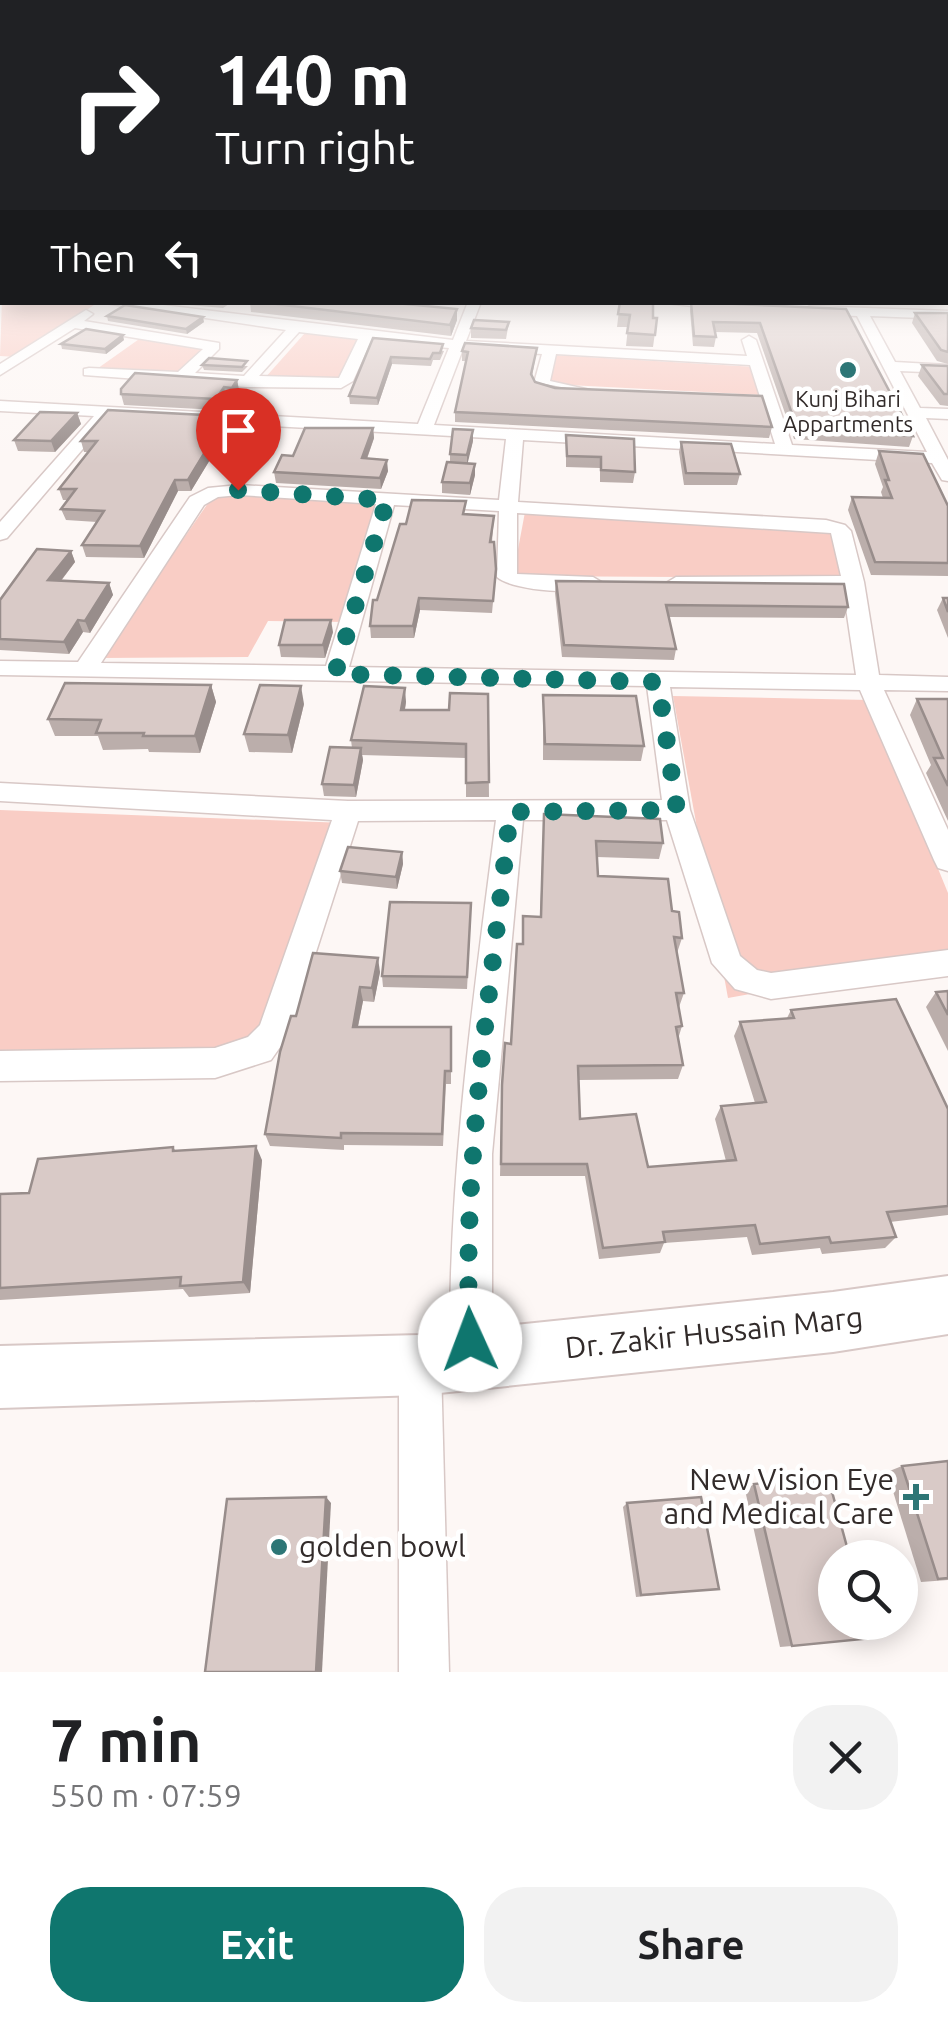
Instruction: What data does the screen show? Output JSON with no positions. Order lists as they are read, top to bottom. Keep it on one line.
{"streets":{"street":["Dr. Zakir Hussain Marg"]},"places":{"other":["Kunj Bihari Appartments","golden bowl"],"health":["New Vision Eye and Medical Care"]},"page":{"turn":["140 m","Turn right"],"then":"Then","heading":["7 min","550 m · 07:59"],"buttons":["Exit","Share"]}}
